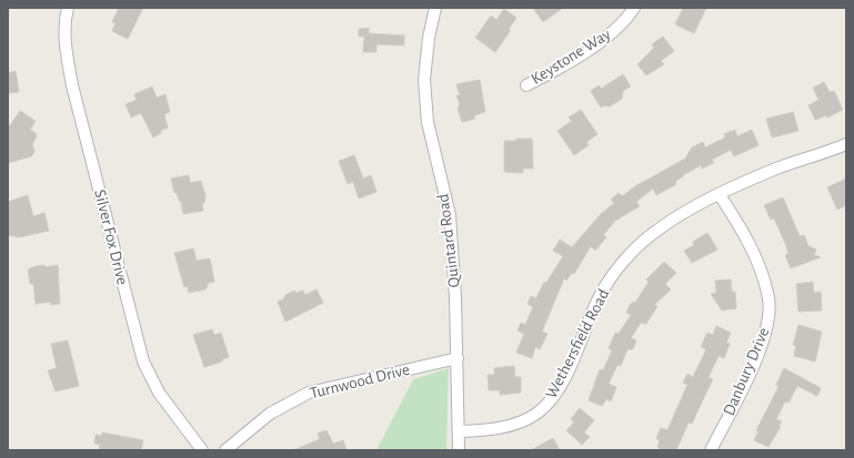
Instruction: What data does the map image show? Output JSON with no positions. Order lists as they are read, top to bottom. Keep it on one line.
{"streets":{"street":["Keystone Way","Silver Fox Drive","Quintard Road","Wethersfield Road","Danbury Drive","Turnwood Drive"]},"crossings":[["Quintard Road","Wethersfield Road"],["Quintard Road","Turnwood Drive"],["Wethersfield Road","Danbury Drive"]]}
